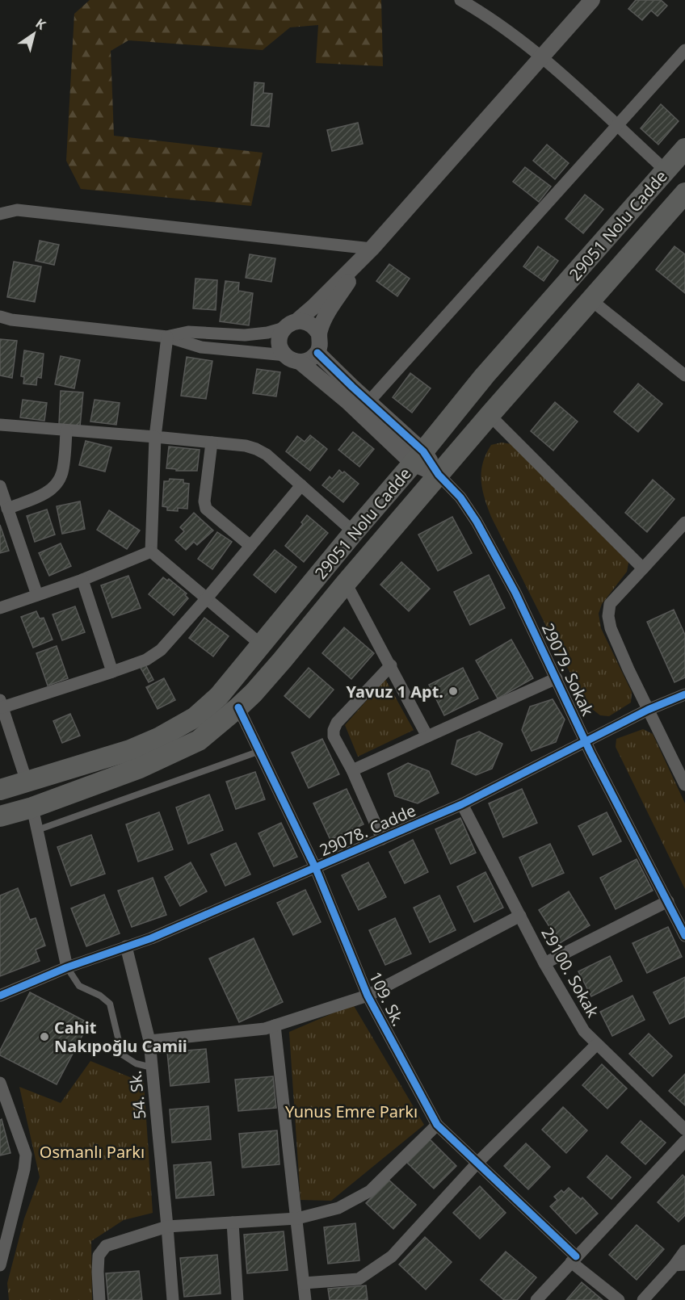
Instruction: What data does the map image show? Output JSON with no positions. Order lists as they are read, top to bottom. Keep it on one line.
{"streets":{"main road":["29051 Nolu Cadde"],"street":["29079. Sokak","29078. Cadde","29100. Sokak","109. Sk.","54. Sk."]},"crossings":[["29051 Nolu Cadde","29079. Sokak"],["29051 Nolu Cadde","109. Sk."],["29079. Sokak","29078. Cadde"],["29078. Cadde","29100. Sokak"],["29078. Cadde","109. Sk."],["29078. Cadde","54. Sk."]],"parks":["Yunus Emre Parkı","Osmanlı Parkı"],"places":["Yavuz 1 Apt.","Cahit Nakıpoğlu Camii"],"north":"top right"}
